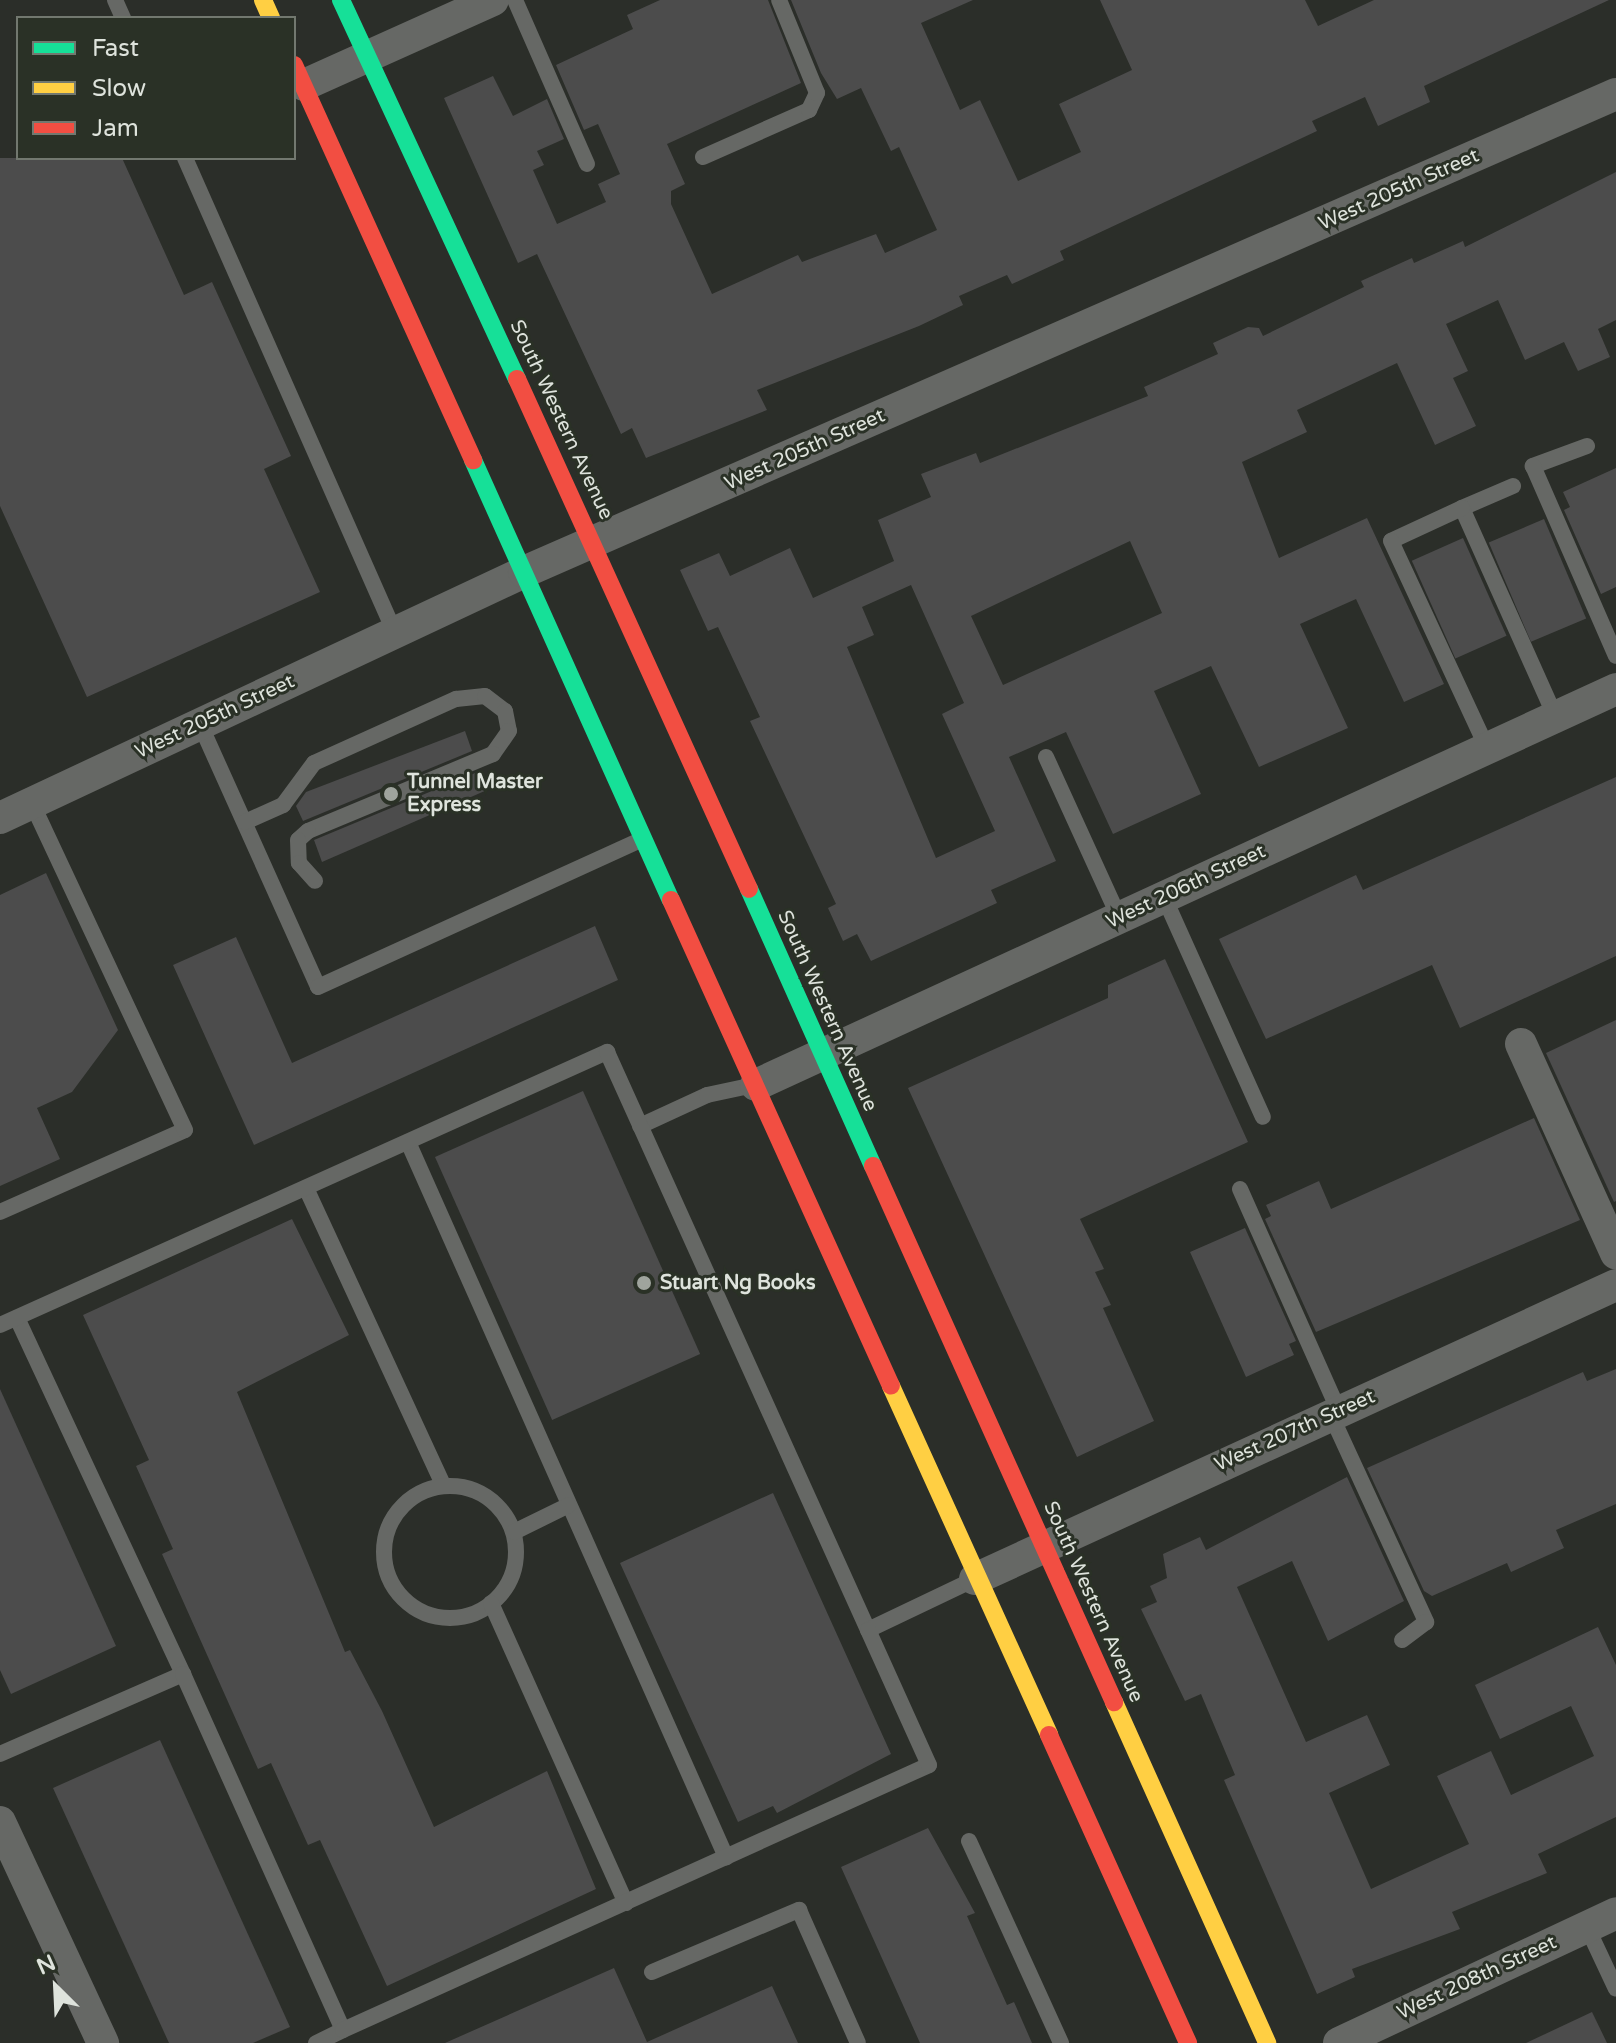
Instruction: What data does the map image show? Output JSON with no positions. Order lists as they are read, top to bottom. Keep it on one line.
{"streets":{"main road":["South Western Avenue"],"street":["West 205th Street","West 206th Street","West 207th Street","West 208th Street"]},"crossings":[["West 205th Street","South Western Avenue"],["South Western Avenue","West 206th Street"],["South Western Avenue","West 207th Street"]],"places":["Tunnel Master Express","Stuart Ng Books"],"legend":["Fast","Slow","Jam"],"north":"top left"}
